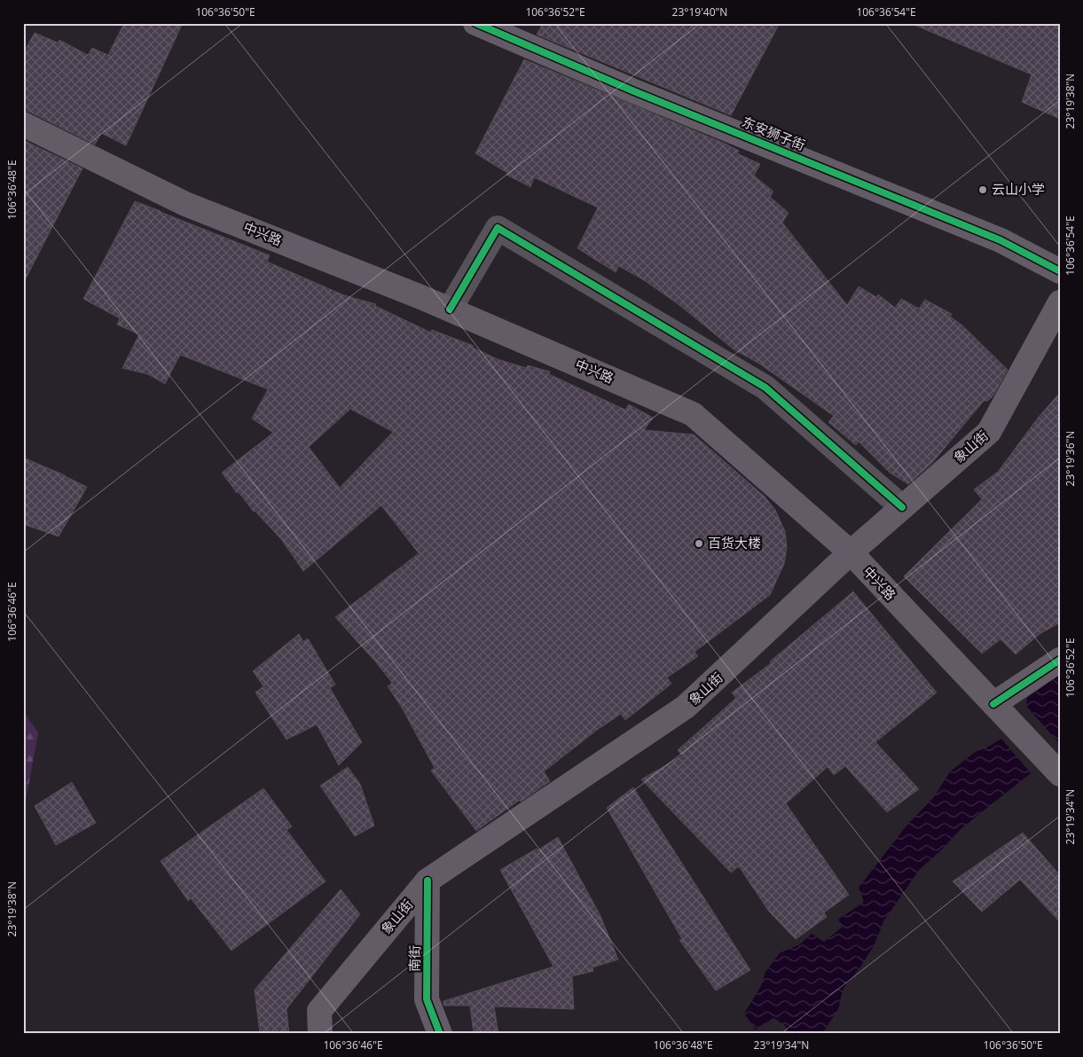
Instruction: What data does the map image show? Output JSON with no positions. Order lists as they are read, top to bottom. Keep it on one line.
{"streets":{"main road":["东安狮子街","中兴路","象山街","南街"]},"crossings":[["中兴路","象山街"],["象山街","南街"]],"places":["云山小学","百货大楼"],"coordinates":["106°36'50\"E","106°36'52\"E","23°19'40\"N","106°36'54\"E","23°19'38\"N","106°36'48\"E","23°19'36\"N","106°36'46\"E","23°19'34\"N"]}
